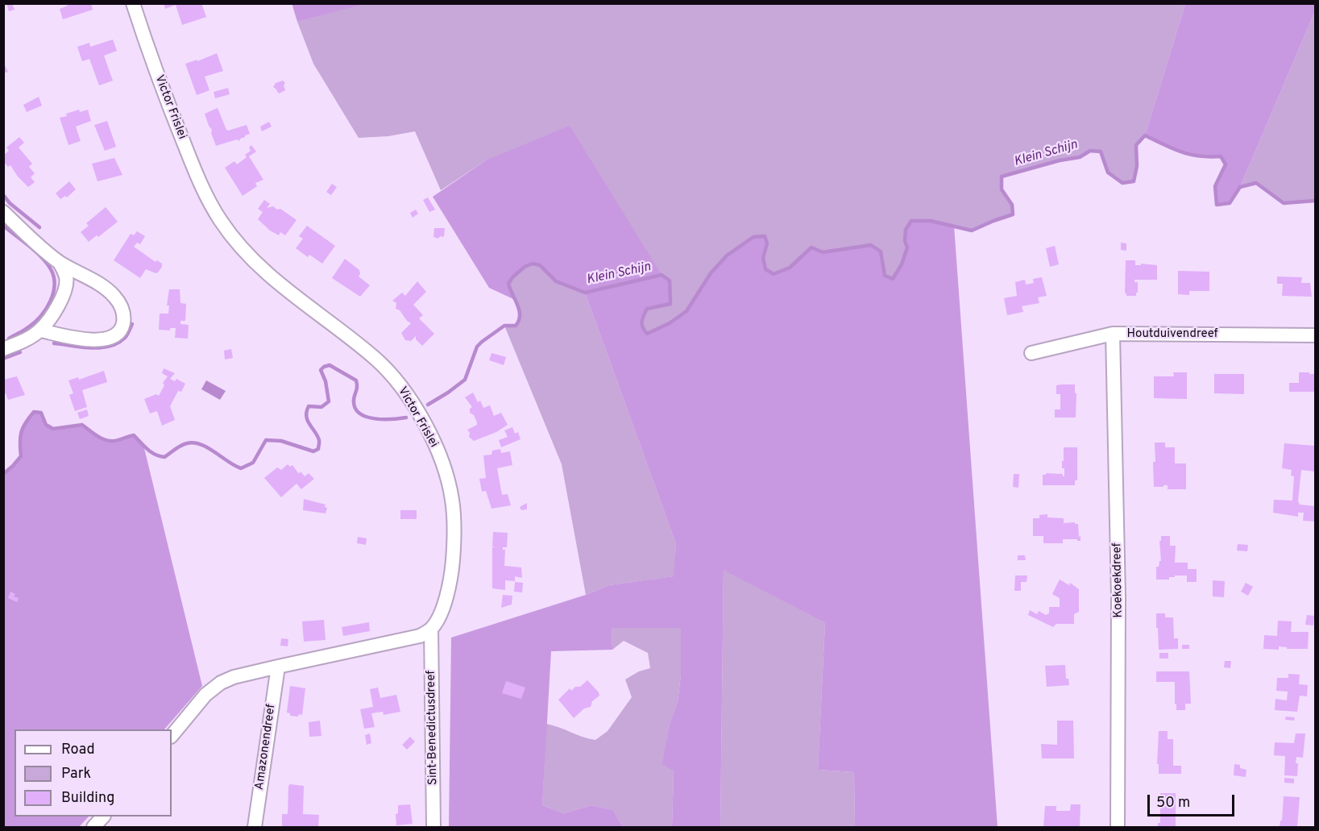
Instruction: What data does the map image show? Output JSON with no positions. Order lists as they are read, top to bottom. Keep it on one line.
{"streets":{"street":["Victor Frislei","Houtduivendreef","Koekoekdreef","Sint-Benedictusdreef","Amazonendreef"]},"crossings":[["Victor Frislei","Sint-Benedictusdreef"],["Houtduivendreef","Koekoekdreef"]],"water":["Klein Schijn"],"legend":["Road","Park","Building"],"scale_bar":"50 m"}
